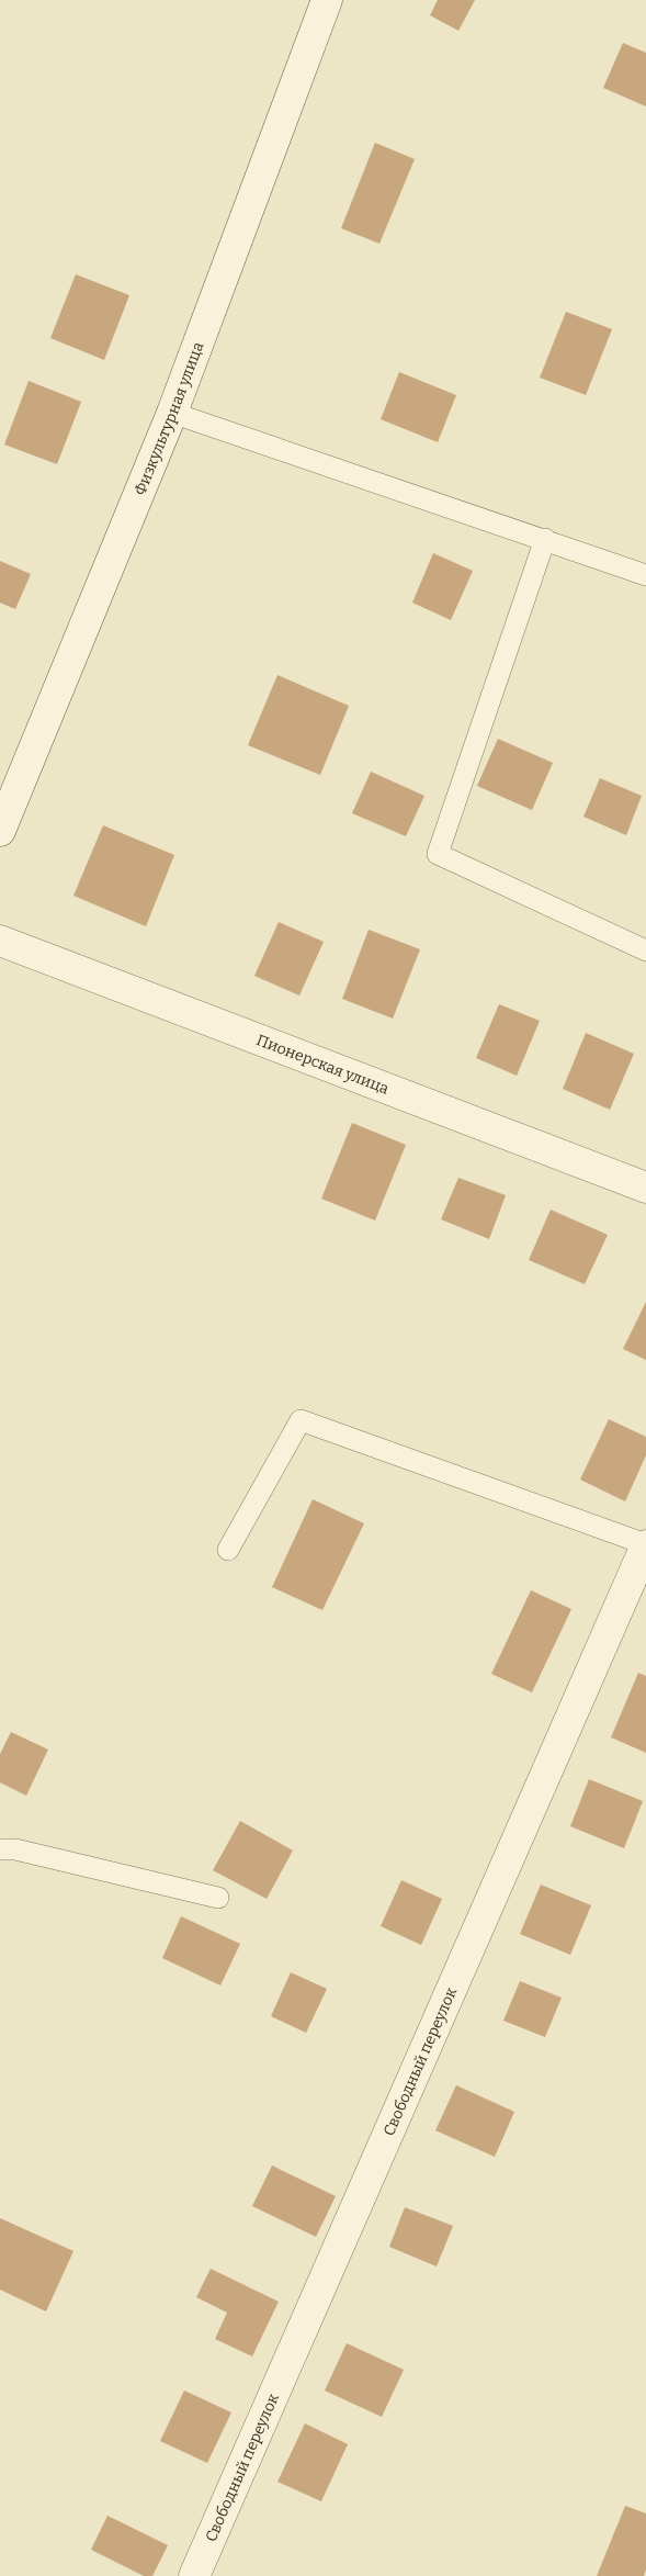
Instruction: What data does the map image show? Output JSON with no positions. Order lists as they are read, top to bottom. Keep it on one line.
{"streets":{"street":["Физкультурная улица","Пионерская улица","Свободный переулок"]}}
